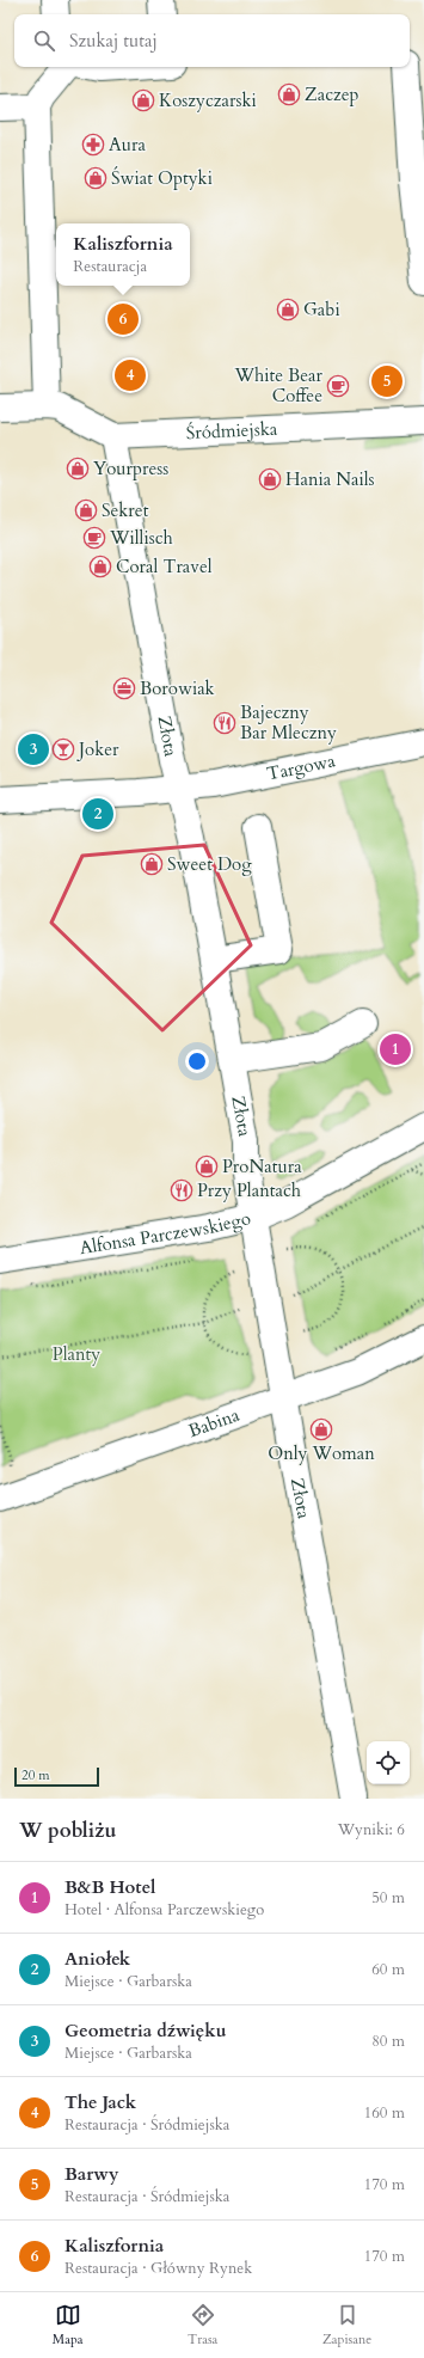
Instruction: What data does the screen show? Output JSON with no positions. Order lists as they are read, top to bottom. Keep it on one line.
{"streets":{"street":["Śródmiejska","Złota","Targowa","Alfonsa Parczewskiego","Babina"]},"crossings":[["Śródmiejska","Złota"],["Złota","Targowa"],["Złota","Alfonsa Parczewskiego"],["Złota","Babina"]],"parks":["Planty"],"places":{"shop":["Zaczep","Koszyczarski","Świat Optyki","Gabi","Yourpress","Hania Nails","Sekret","Coral Travel","Sweet Dog","ProNatura","Only Woman"],"pharmacy":["Aura"],"cafe":["White Bear Coffee","Willisch"],"office":["Borowiak"],"restaurant":["Bajeczny Bar Mleczny","Przy Plantach"],"bar":["Joker"]},"scale_bar":"20 m","page":{"search":"Szukaj tutaj","popup":["Kaliszfornia","Restauracja"],"pins":["6","4","5","3","2","1"],"scale":"20 m","heading":["W pobliżu","Wyniki: 6"],"list":[{"mark":"1","name":"B&B Hotel","note":"Hotel · Alfonsa Parczewskiego","value":"50 m"},{"mark":"2","name":"Aniołek","note":"Miejsce · Garbarska","value":"60 m"},{"mark":"3","name":"Geometria dźwięku","note":"Miejsce · Garbarska","value":"80 m"},{"mark":"4","name":"The Jack","note":"Restauracja · Śródmiejska","value":"160 m"},{"mark":"5","name":"Barwy","note":"Restauracja · Śródmiejska","value":"170 m"},{"mark":"6","name":"Kaliszfornia","note":"Restauracja · Główny Rynek","value":"170 m"}],"nav":["Mapa","Trasa","Zapisane"]}}
